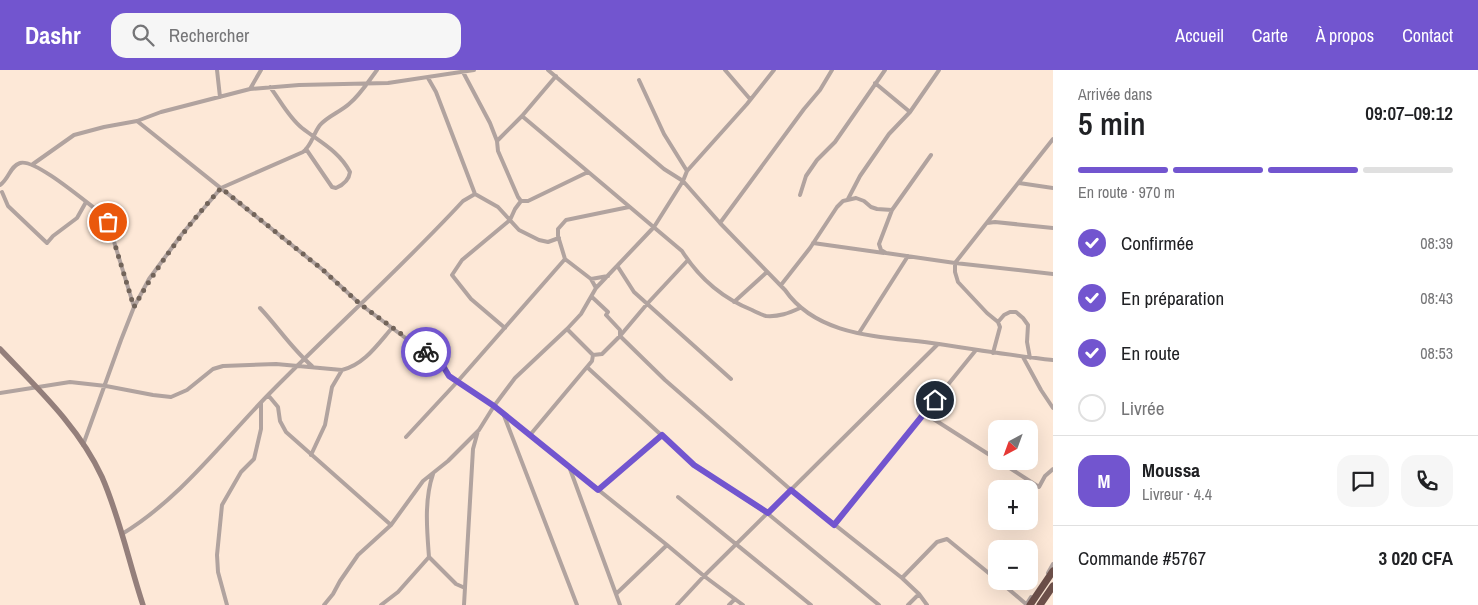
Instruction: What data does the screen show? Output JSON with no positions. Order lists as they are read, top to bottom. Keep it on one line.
{"north":"bottom left","page":{"header":"Dashr","search":"Rechercher","nav":["Accueil","Carte","À propos","Contact"],"heading":["5 min","Arrivée dans","09:07–09:12"],"panel":["Moussa","Livreur · 4.4","Commande #5767","3 020 CFA"],"bar":"En route · 970 m","list":[["Confirmée","08:39"],["En préparation","08:43"],["En route","08:53"],"Livrée"],"map_buttons":["+","−"],"round":"M"}}
